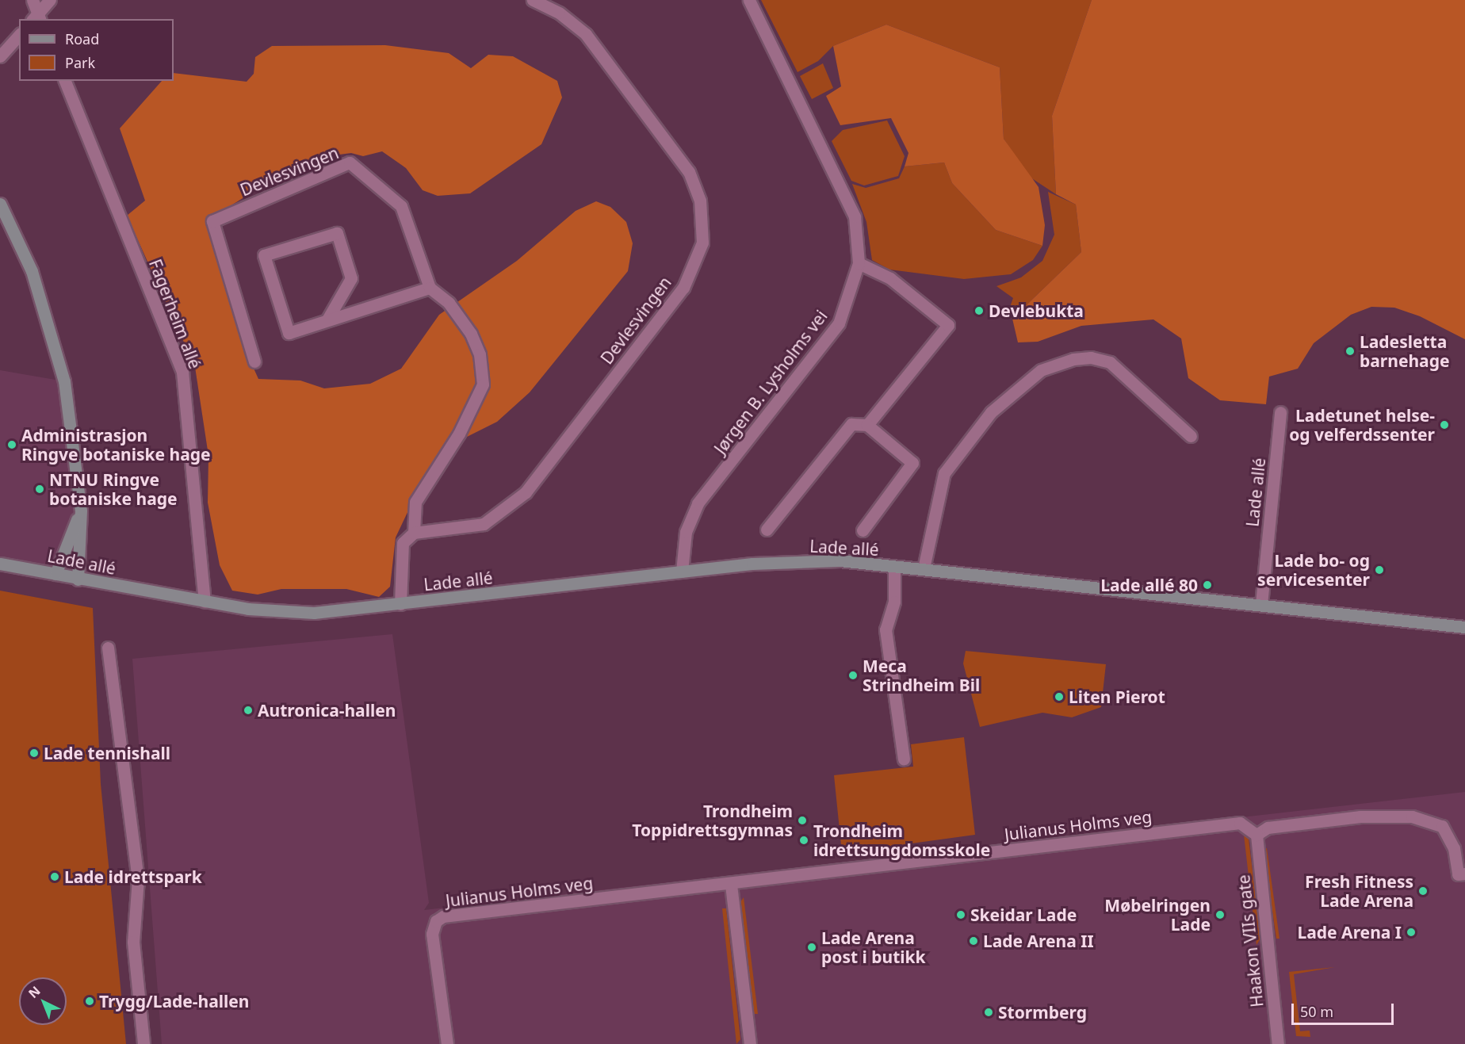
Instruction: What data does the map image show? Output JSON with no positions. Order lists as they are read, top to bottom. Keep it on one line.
{"streets":{"street":["Devlesvingen","Fagerheim allé","Jørgen B. Lysholms vei","Lade allé","Julianus Holms veg","Haakon VIIs gate"]},"crossings":[["Fagerheim allé","Lade allé"],["Jørgen B. Lysholms vei","Lade allé"],["Julianus Holms veg","Haakon VIIs gate"]],"places":["Devlebukta","Ladesletta barnehage","Ladetunet helse- og velferdssenter","Administrasjon Ringve botaniske hage","NTNU Ringve botaniske hage","Lade bo- og servicesenter","Lade allé 80","Meca Strindheim Bil","Liten Pierot","Autronica-hallen","Lade tennishall","Trondheim Toppidrettsgymnas","Trondheim idrettsungdomsskole","Lade idrettspark","Fresh Fitness Lade Arena","Skeidar Lade","Møbelringen Lade","Lade Arena I","Lade Arena II","Lade Arena post i butikk","Trygg/Lade-hallen","Stormberg"],"legend":["Road","Park"],"scale_bar":"50 m","north":"top left"}
